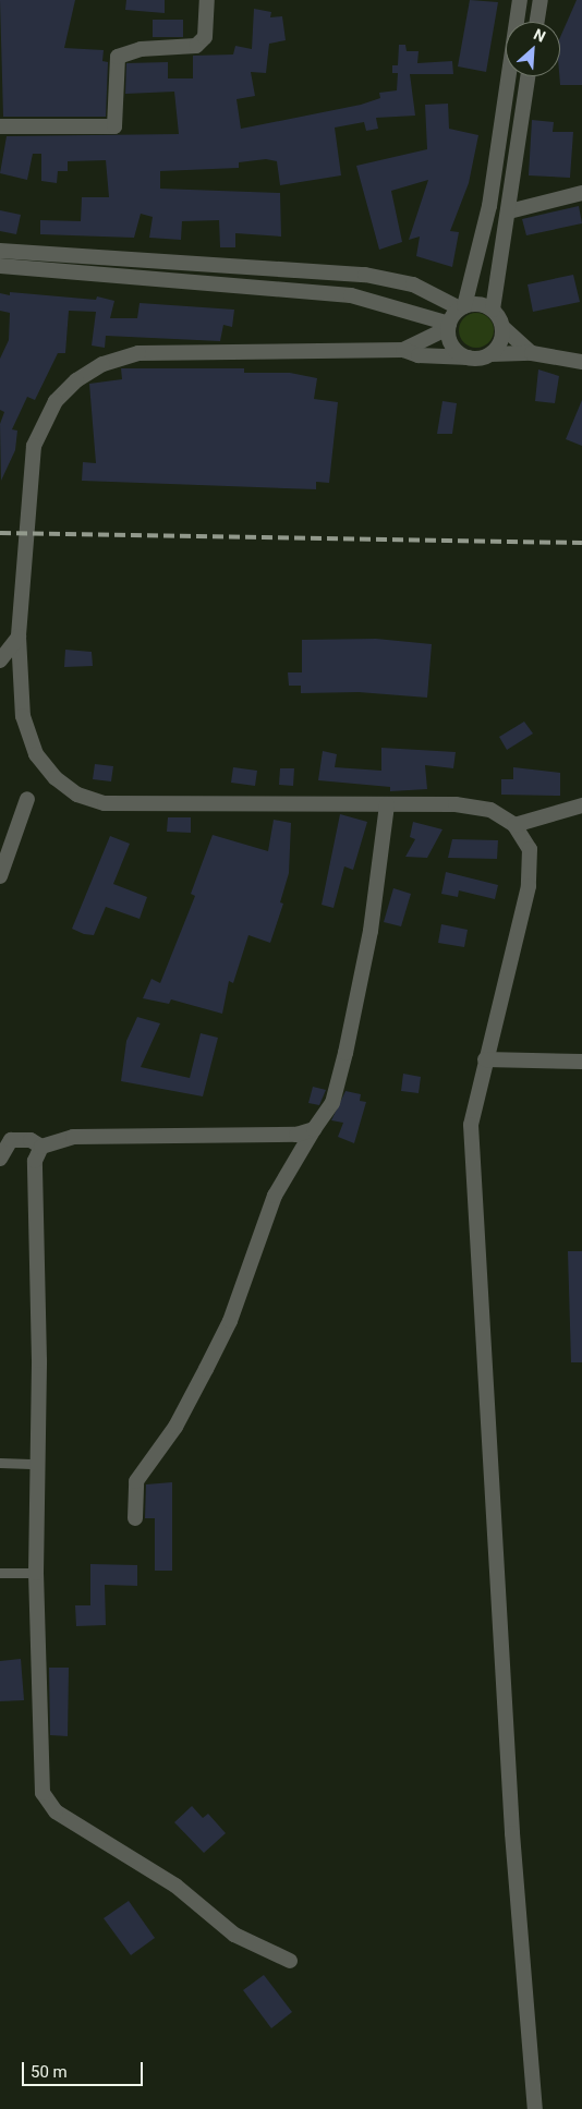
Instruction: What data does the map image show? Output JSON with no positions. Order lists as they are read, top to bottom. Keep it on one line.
{"scale_bar":"50 m","north":"top right"}
